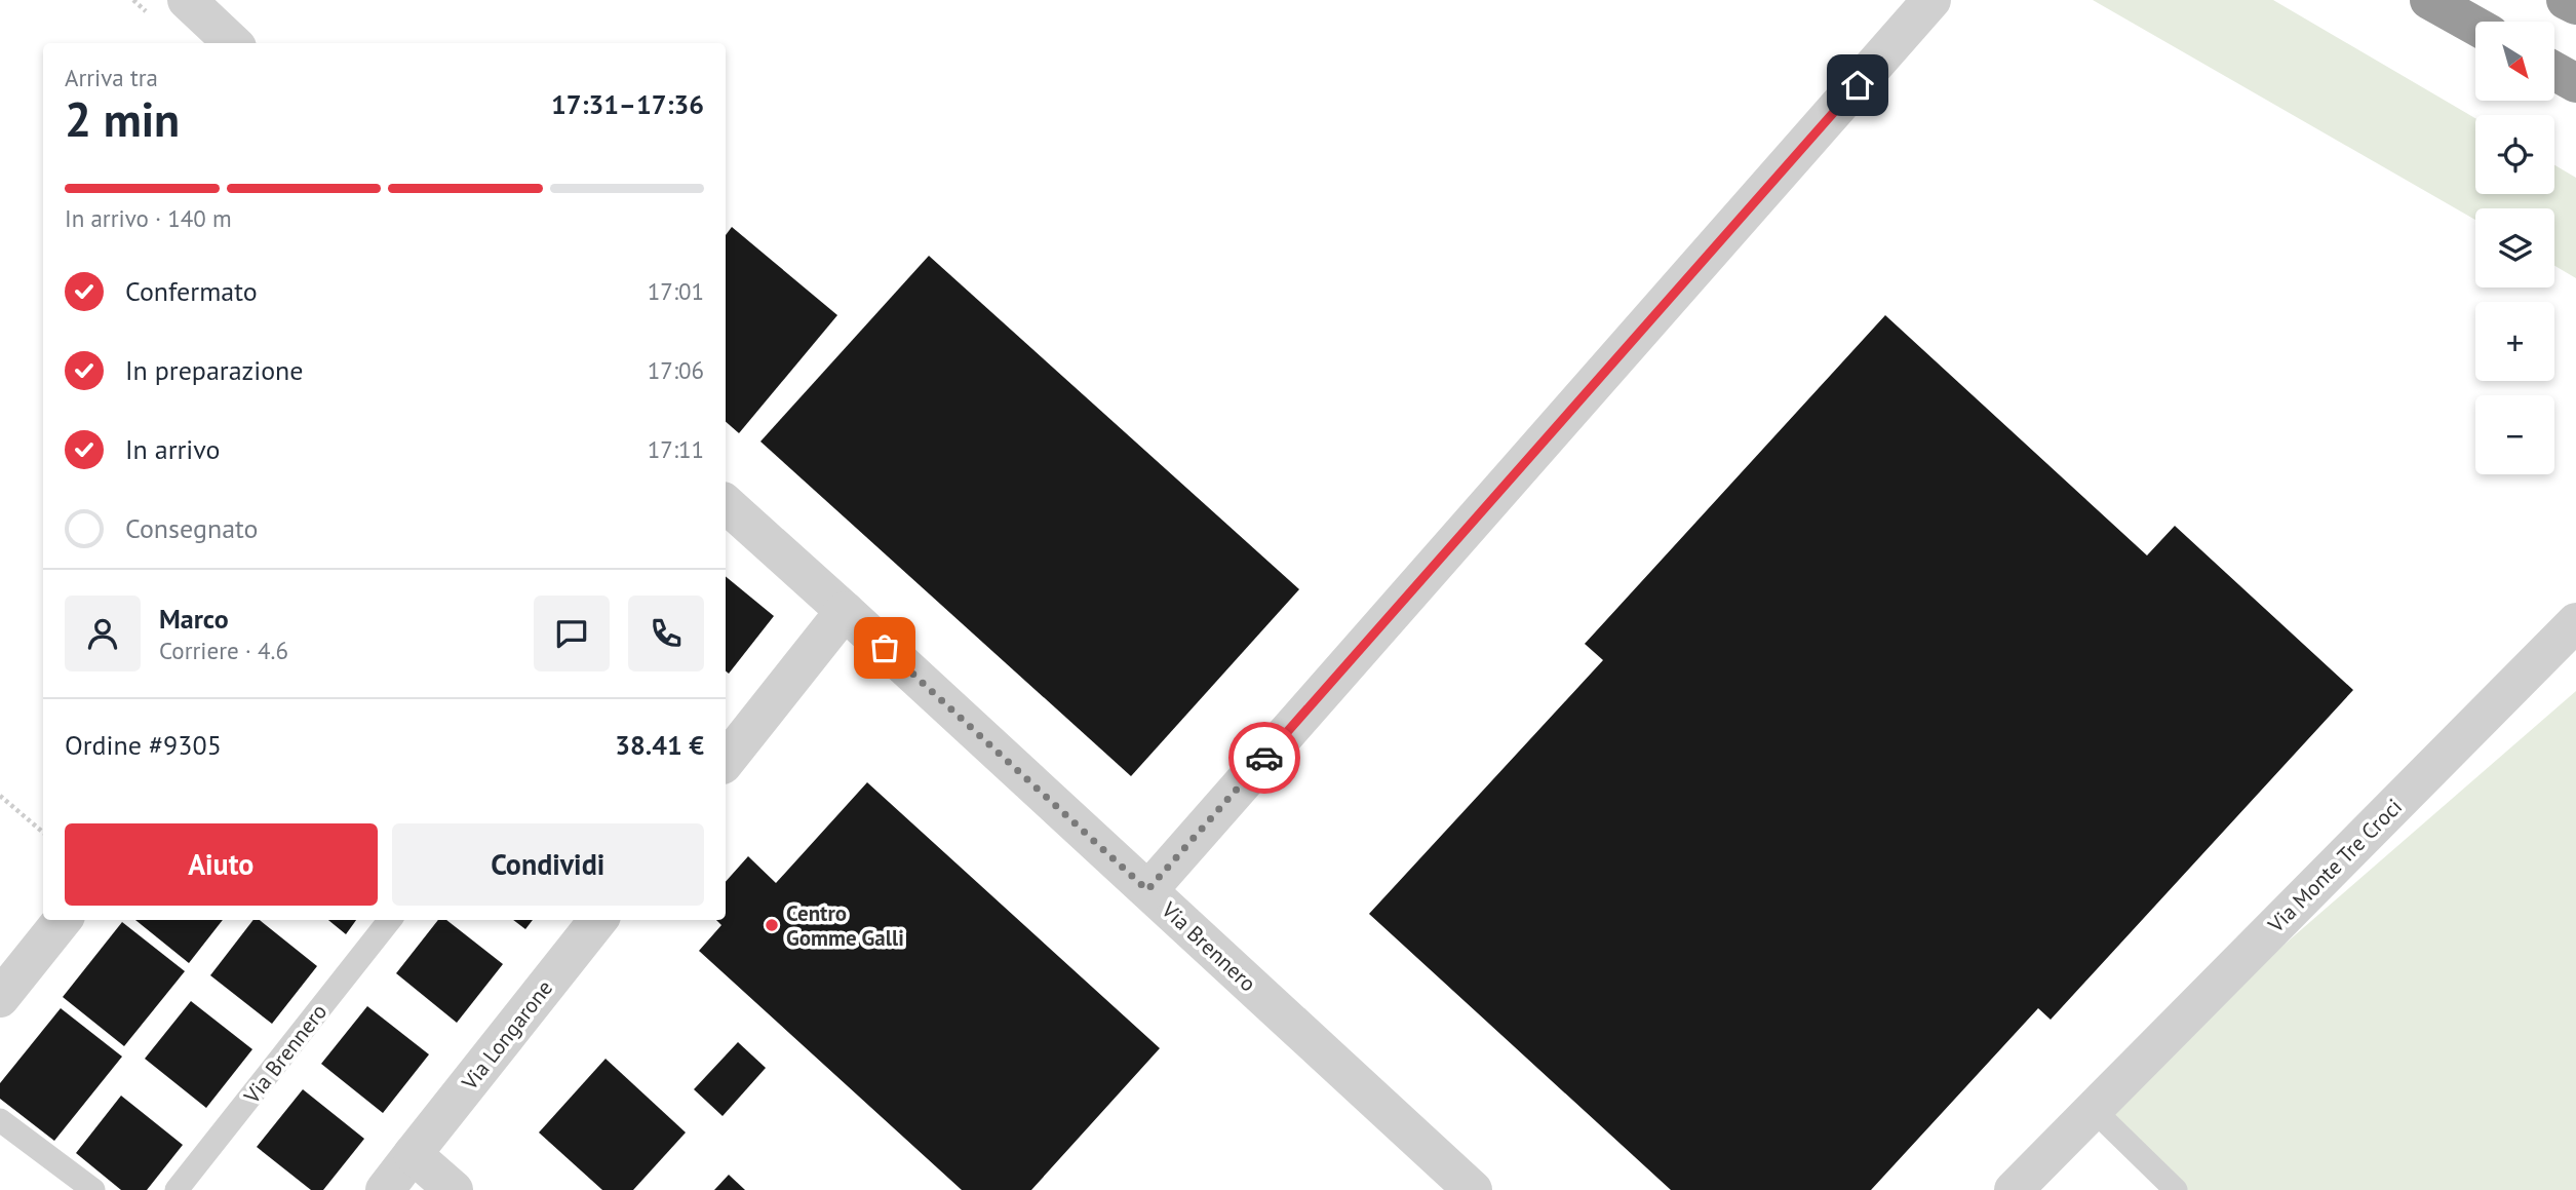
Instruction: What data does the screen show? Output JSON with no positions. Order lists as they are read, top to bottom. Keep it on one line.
{"streets":{"street":["Via Monte Tre Croci","Via Brennero","Via Longarone"]},"places":["Centro Gomme Galli"],"north":"bottom right","page":{"map_buttons":["+","−"],"heading":["2 min","Arriva tra","17:31–17:36"],"panel":["Marco","Corriere · 4.6","Ordine #9305","38.41 €"],"bar":"In arrivo · 140 m","list":[["Confermato","17:01"],["In preparazione","17:06"],["In arrivo","17:11"],"Consegnato"],"buttons":["Aiuto","Condividi"]}}
